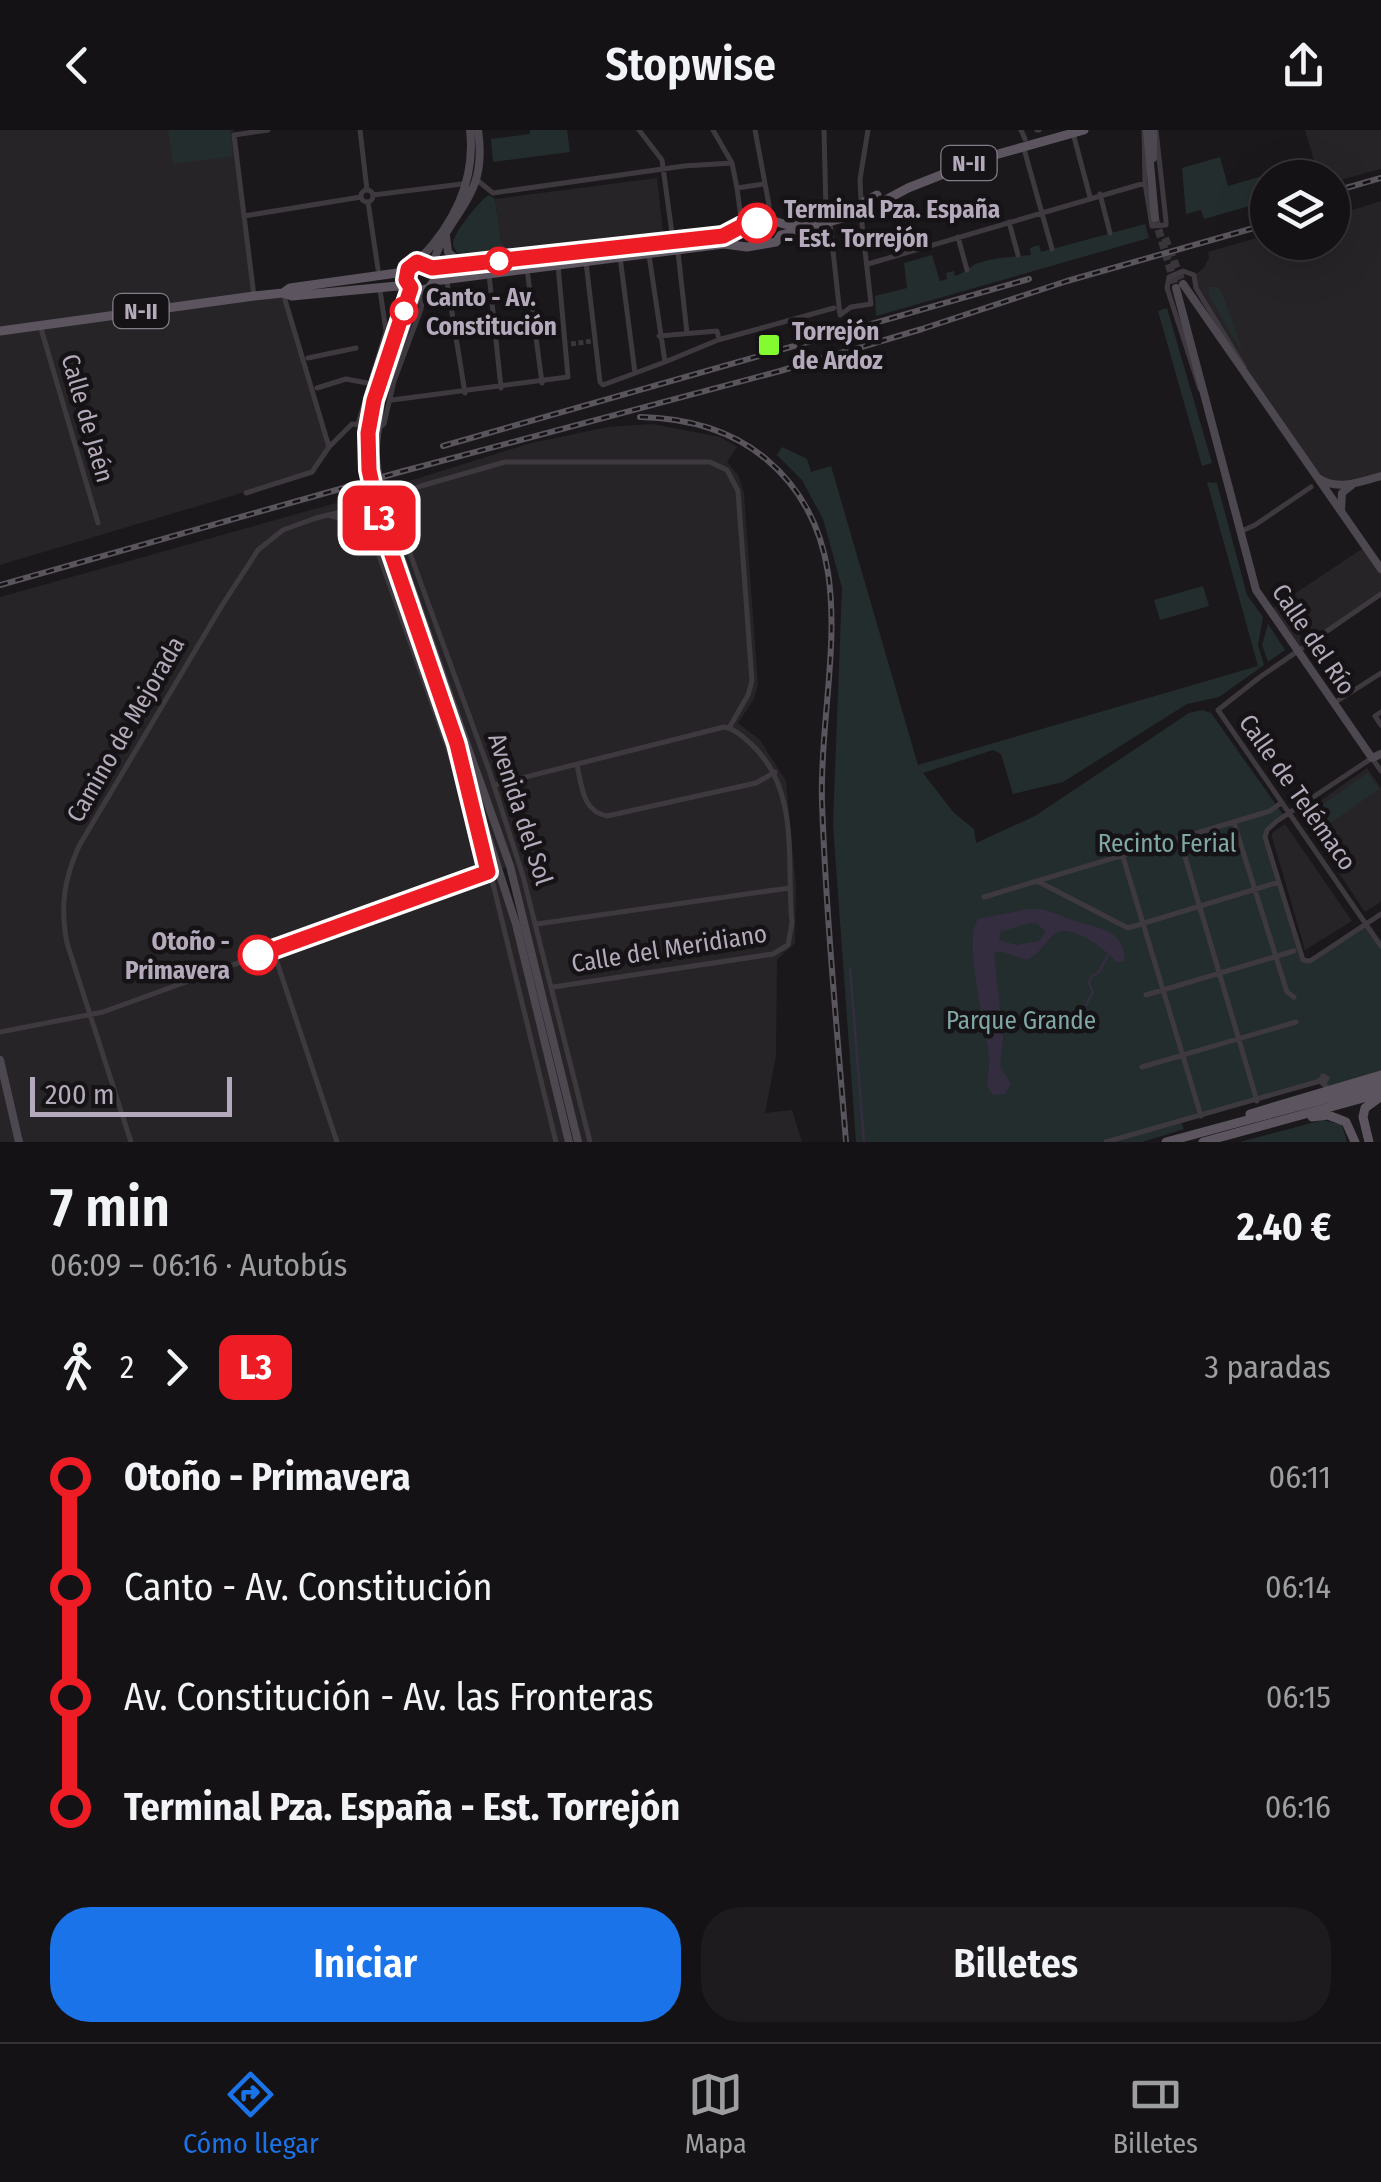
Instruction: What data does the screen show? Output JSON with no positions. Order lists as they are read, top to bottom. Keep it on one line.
{"streets":{"main road":["N-II","Calle del Río","Avenida del Sol"],"street":["Calle de Jaén","Camino de Mejorada","Calle de Telémaco","Calle del Meridiano"]},"crossings":[["N-II","Calle de Jaén"],["N-II","Avenida del Sol"],["Calle del Río","Calle de Telémaco"],["Camino de Mejorada","Avenida del Sol"],["Avenida del Sol","Calle del Meridiano"]],"parks":["Recinto Ferial","Parque Grande"],"places":{"other":["Terminal Pza. España - Est. Torrejón","Canto - Av. Constitución","Otoño - Primavera"],"transit":["Torrejón de Ardoz"]},"lines":["bus line L3"],"scale_bar":"200 m","page":{"header":"Stopwise","on_map":"L3","scale":"200 m","heading":["7 min","06:09 – 06:16 · Autobús","2.40 €"],"legs":["2","L3","3 paradas"],"list":[{"name":"Otoño - Primavera","value":"06:11"},{"name":"Canto - Av. Constitución","value":"06:14"},{"name":"Av. Constitución - Av. las Fronteras","value":"06:15"},{"name":"Terminal Pza. España - Est. Torrejón","value":"06:16"}],"buttons":["Iniciar","Billetes"],"tabs":["Cómo llegar","Mapa","Billetes"]}}
